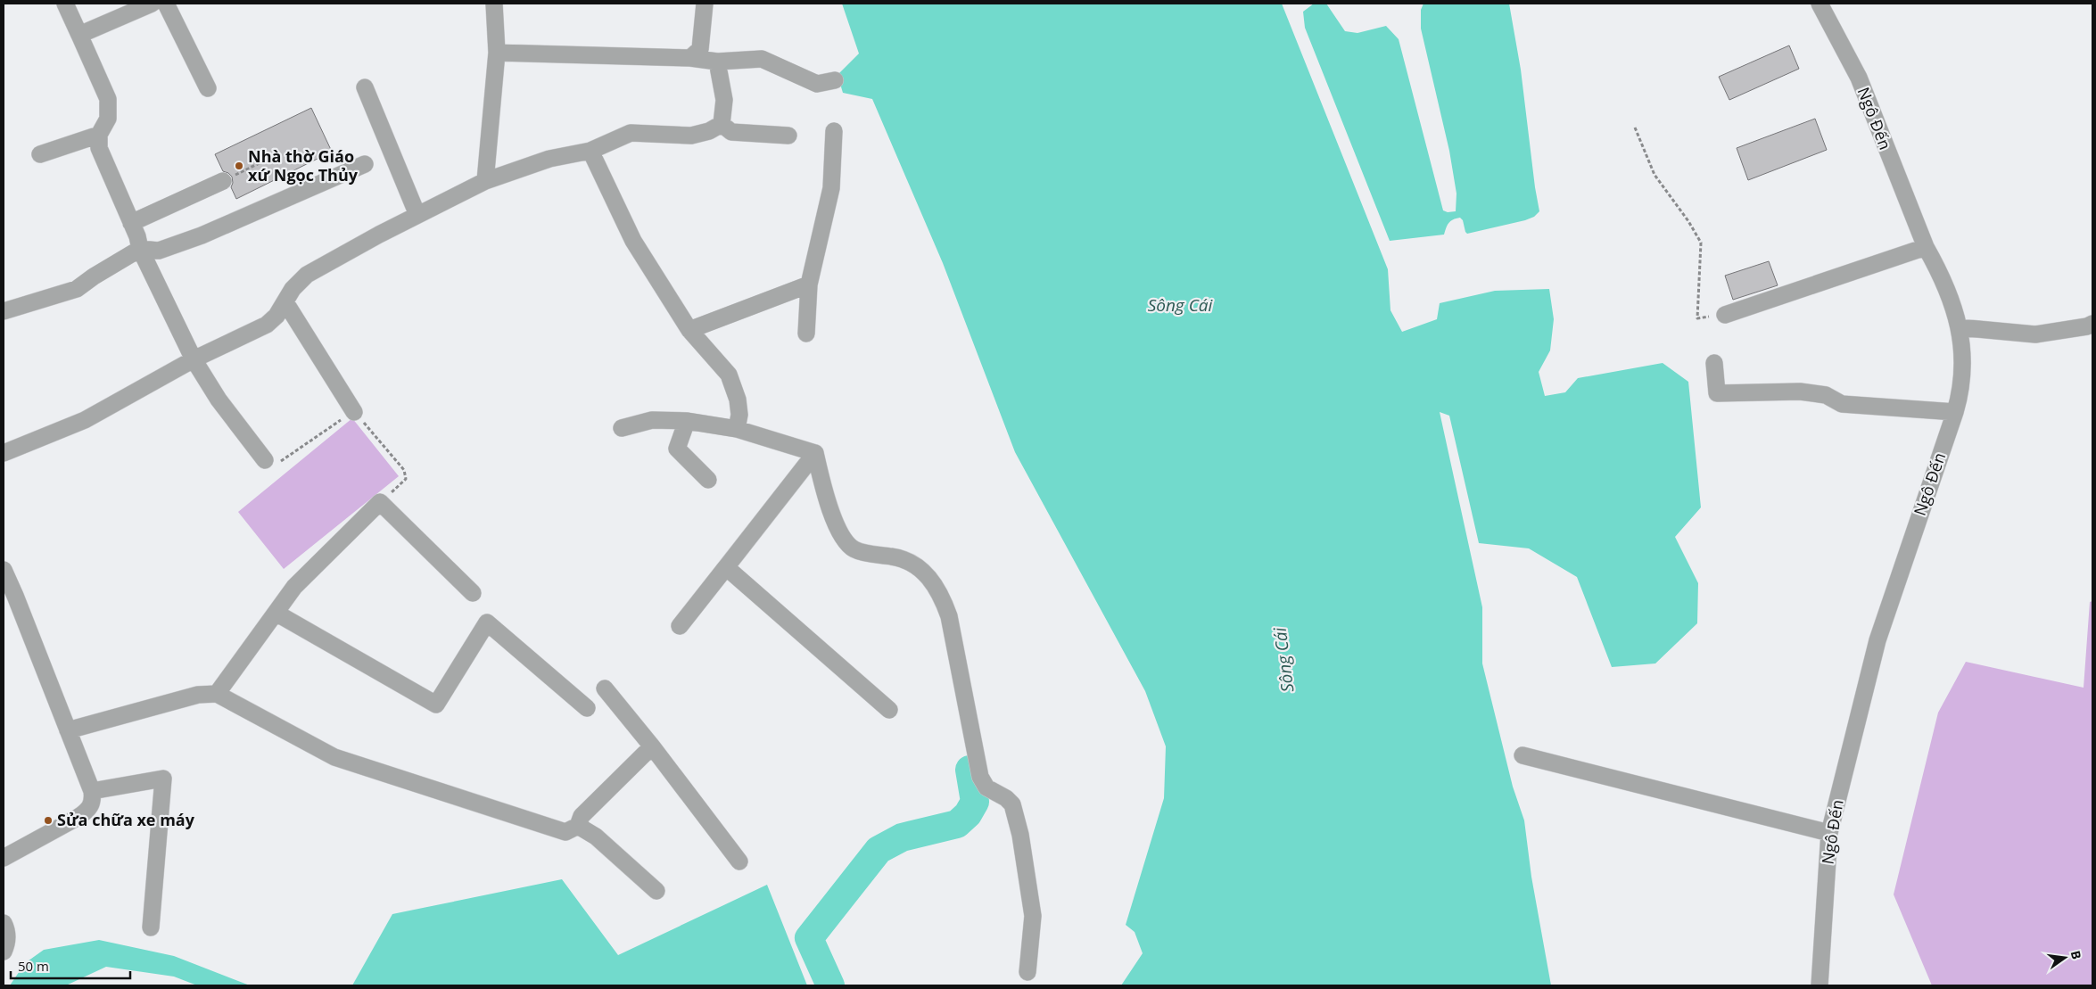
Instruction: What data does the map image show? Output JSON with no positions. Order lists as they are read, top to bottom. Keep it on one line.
{"streets":{"street":["Ngô Đến"]},"water":["Sông Cái"],"places":["Nhà thờ Giáo xứ Ngọc Thủy","Sửa chữa xe máy"],"scale_bar":"50 m","north":"right"}
